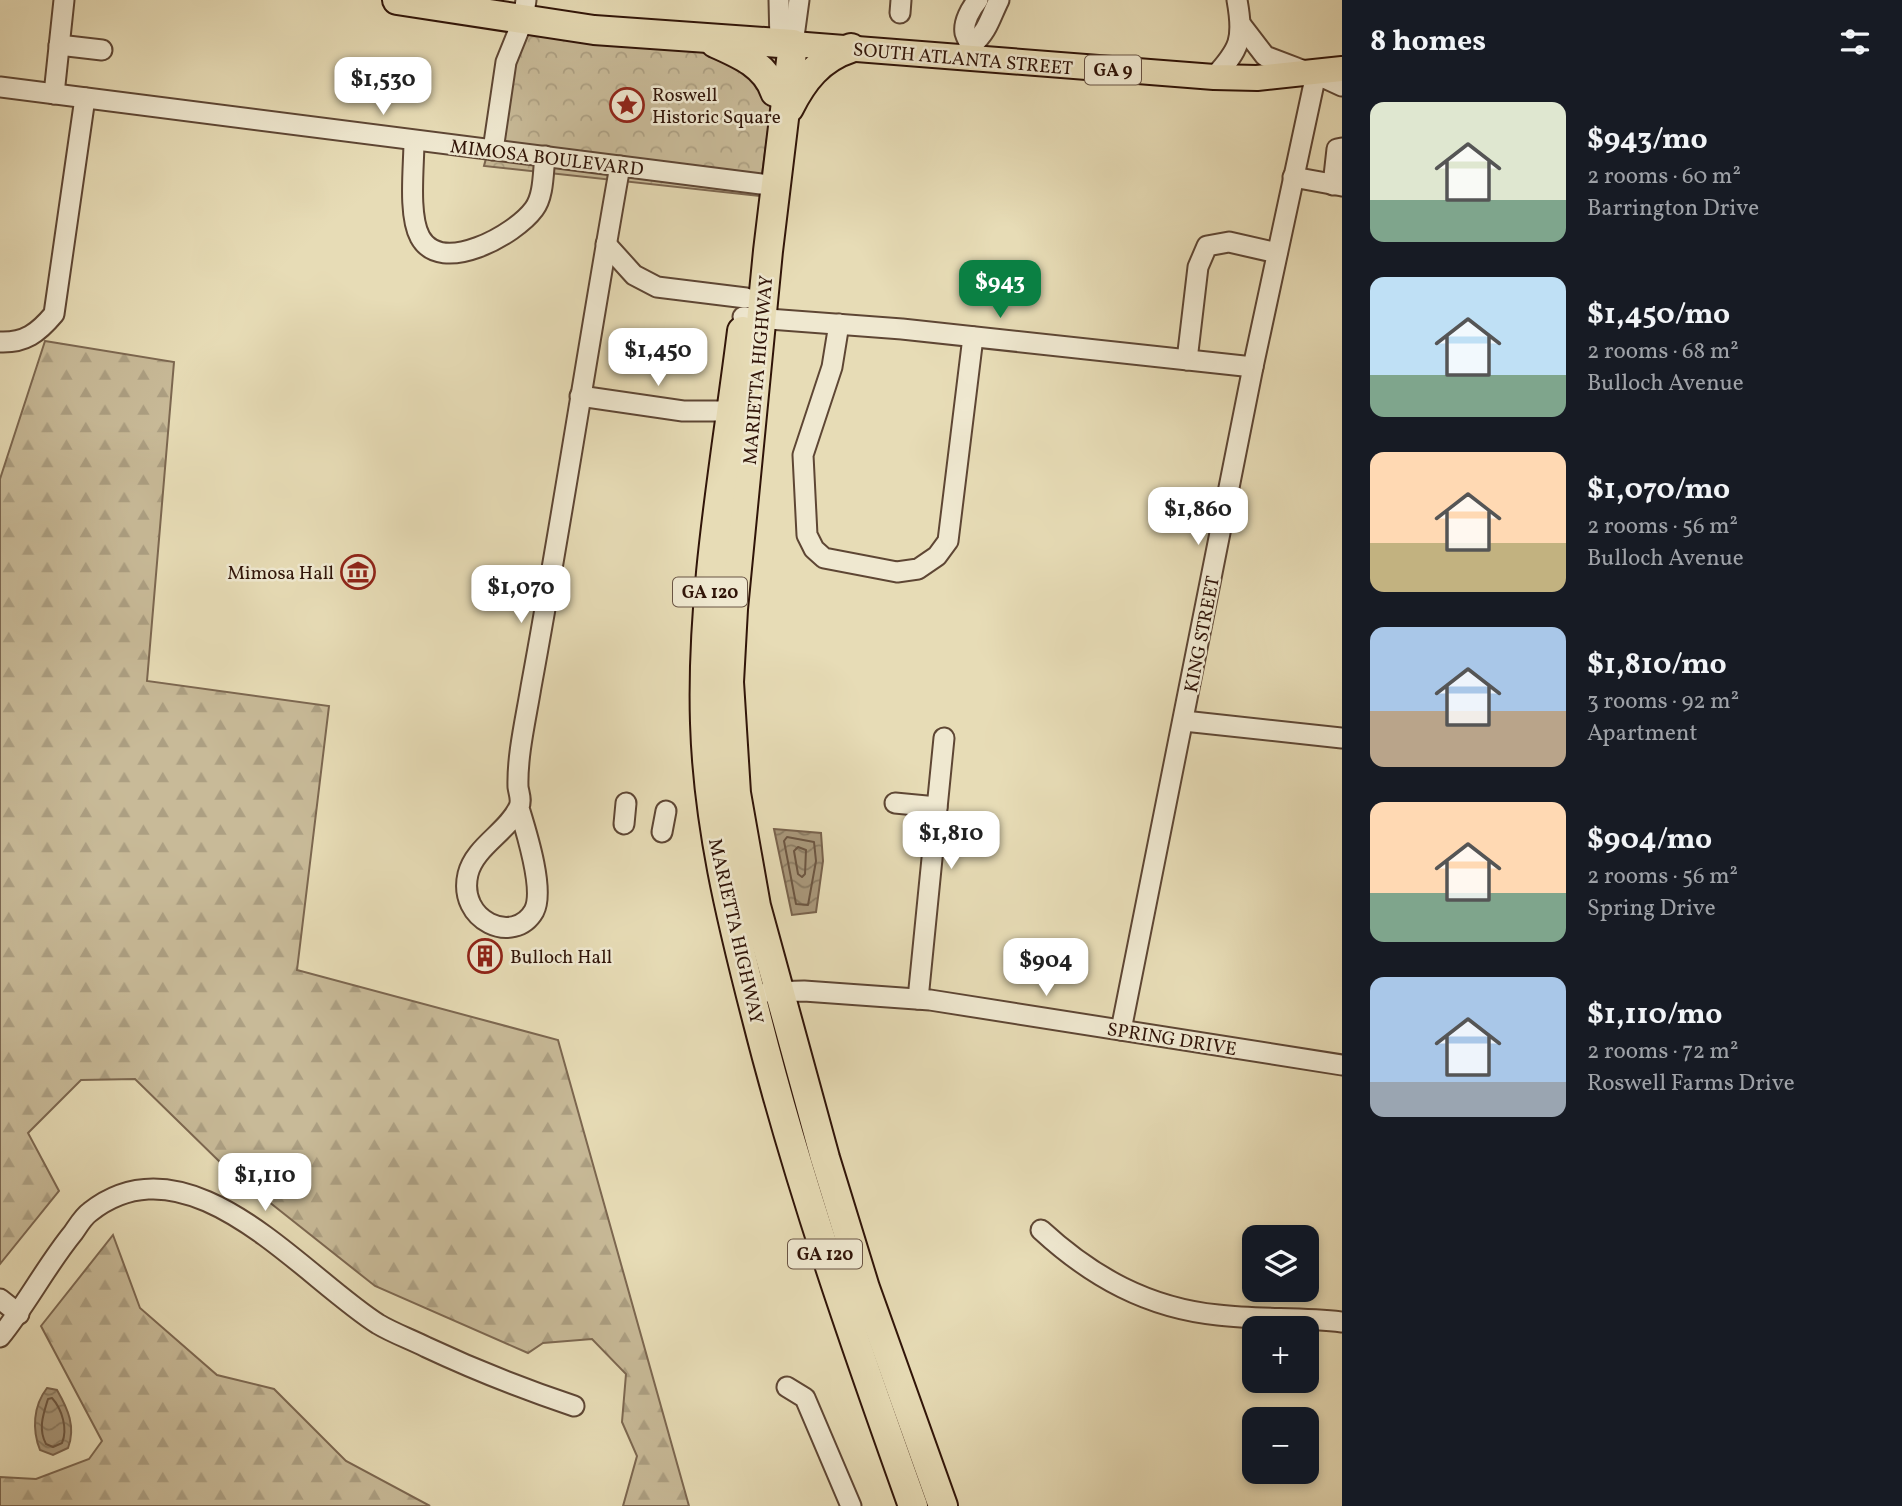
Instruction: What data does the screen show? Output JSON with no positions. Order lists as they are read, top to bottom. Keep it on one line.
{"streets":{"highway":["GA 9","MARIETTA HIGHWAY","GA 120"],"main road":["SOUTH ATLANTA STREET"],"street":["MIMOSA BOULEVARD","KING STREET","SPRING DRIVE"]},"crossings":[["SOUTH ATLANTA STREET","GA 9"],["SOUTH ATLANTA STREET","MARIETTA HIGHWAY"],["SOUTH ATLANTA STREET","KING STREET"],["GA 9","MARIETTA HIGHWAY"],["MIMOSA BOULEVARD","MARIETTA HIGHWAY"],["MARIETTA HIGHWAY","SPRING DRIVE"],["KING STREET","SPRING DRIVE"]],"places":{"place":["Roswell Historic Square"],"museum":["Mimosa Hall"],"building":["Bulloch Hall"]},"page":{"heading":"8 homes","price":["$1,530","$943","$1,450","$1,860","$1,070","$1,810","$904","$1,110"],"list":[{"name":"$943/mo","note":"2 rooms · 60 m² · Barrington Drive"},{"name":"$1,450/mo","note":"2 rooms · 68 m² · Bulloch Avenue"},{"name":"$1,070/mo","note":"2 rooms · 56 m² · Bulloch Avenue"},{"name":"$1,810/mo","note":"3 rooms · 92 m² · Apartment"},{"name":"$904/mo","note":"2 rooms · 56 m² · Spring Drive"},{"name":"$1,110/mo","note":"2 rooms · 72 m² · Roswell Farms Drive"}],"map_buttons":["+","−"]}}
